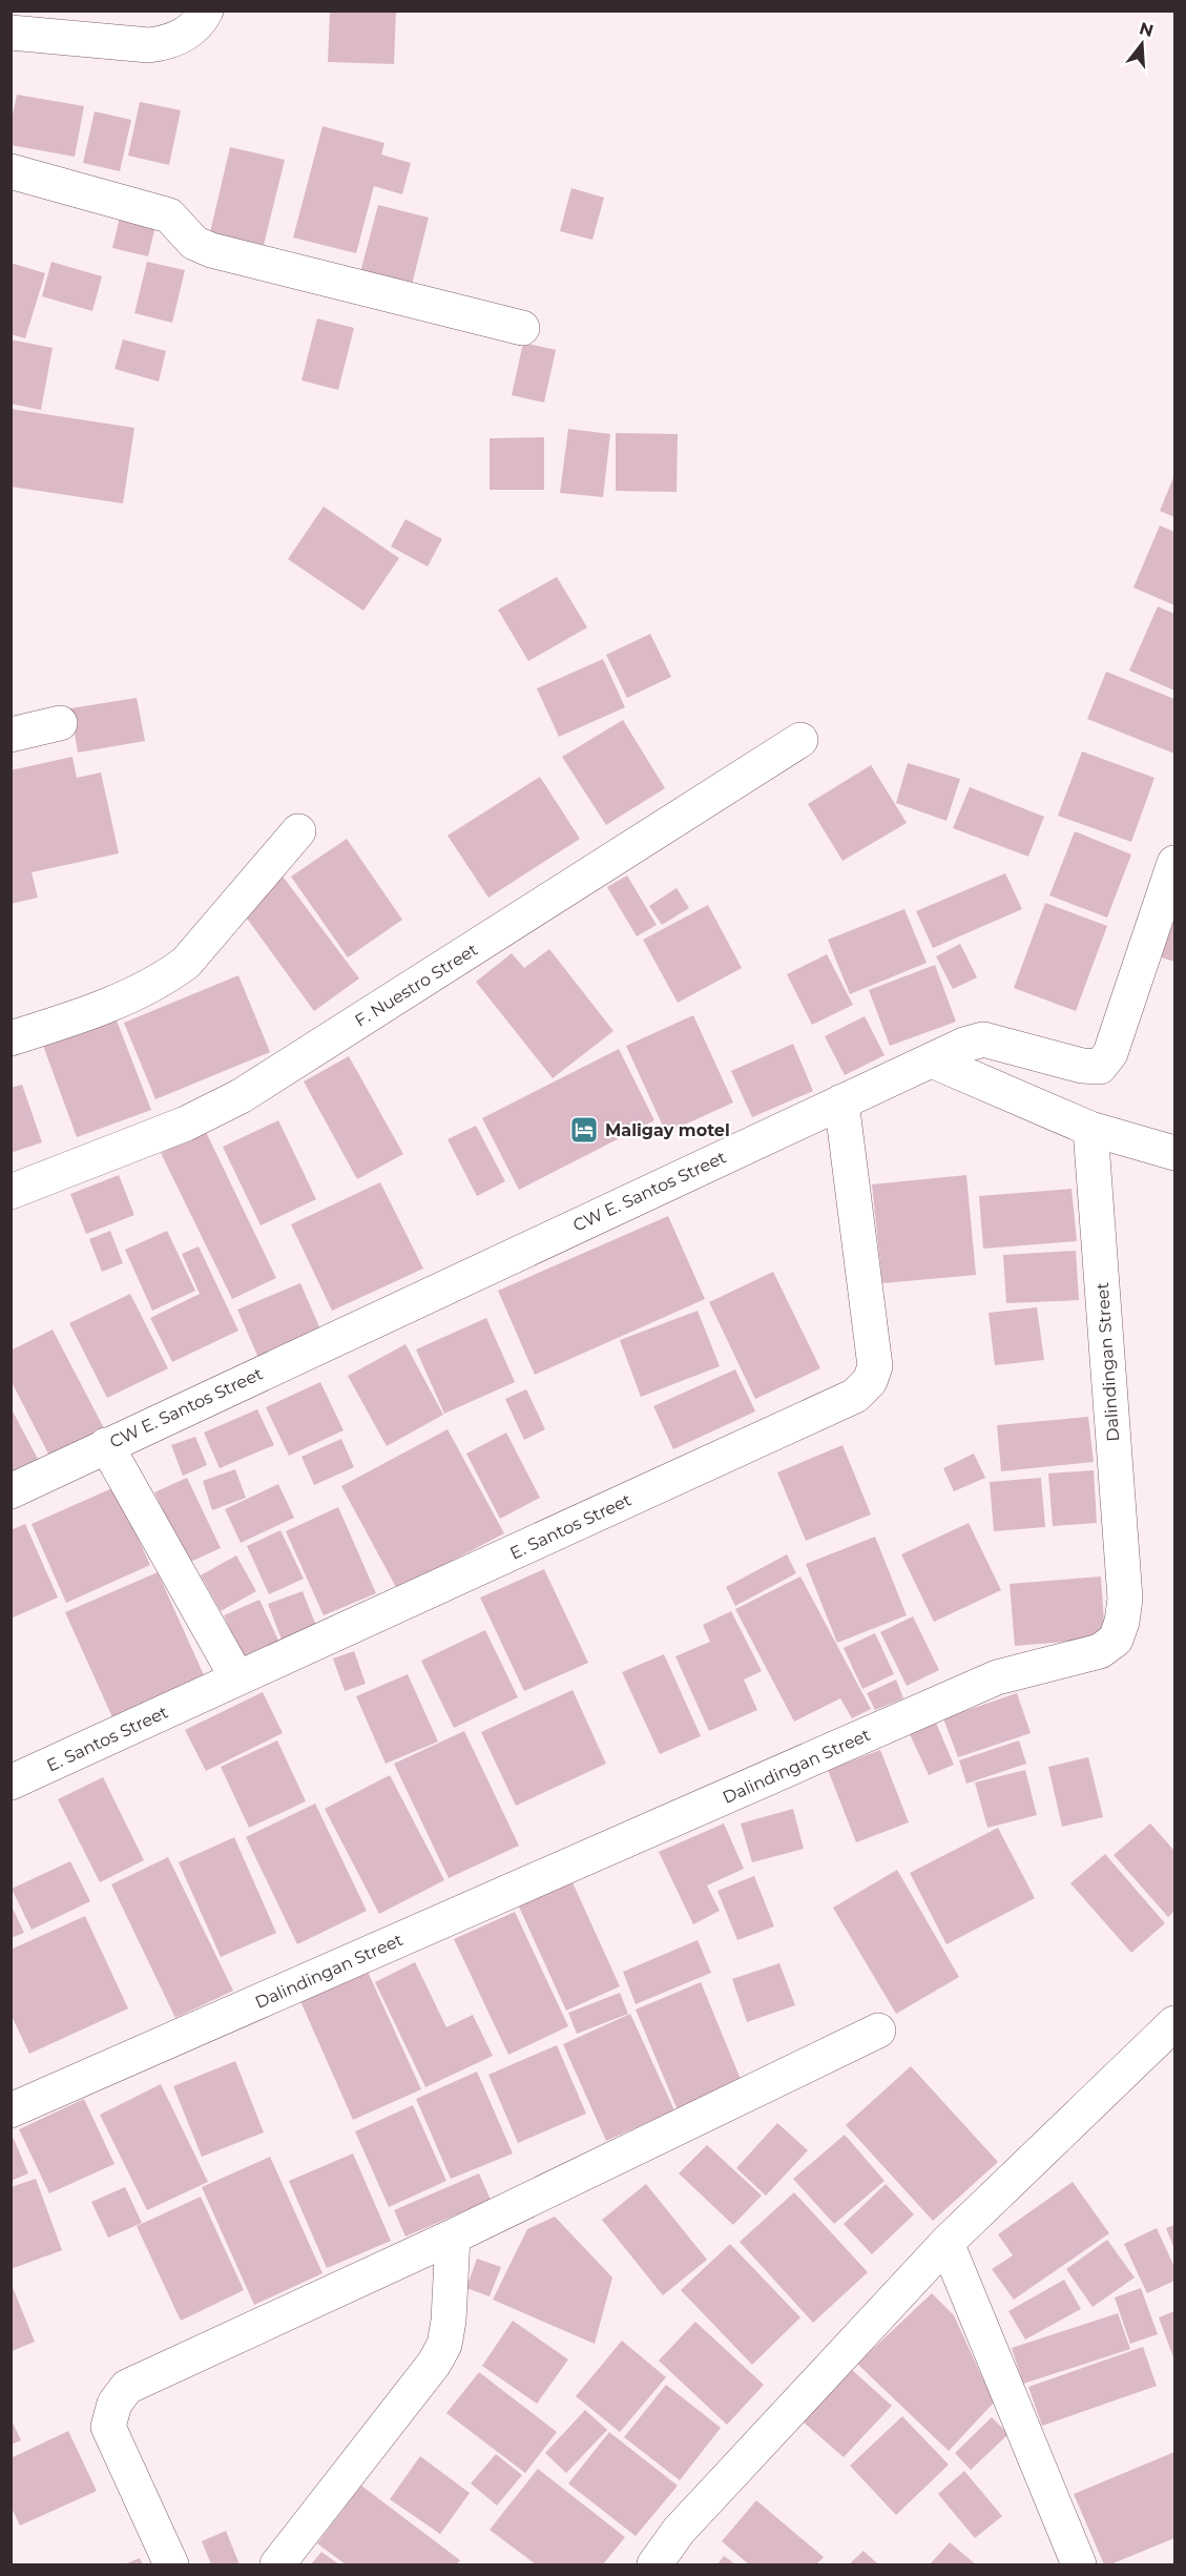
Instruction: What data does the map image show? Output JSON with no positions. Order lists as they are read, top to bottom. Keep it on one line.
{"streets":{"street":["F. Nuestro Street","CW E. Santos Street","Dalindingan Street","E. Santos Street"]},"crossings":[["CW E. Santos Street","E. Santos Street"]],"places":{"hotel":["Maligay motel"]},"north":"top"}
